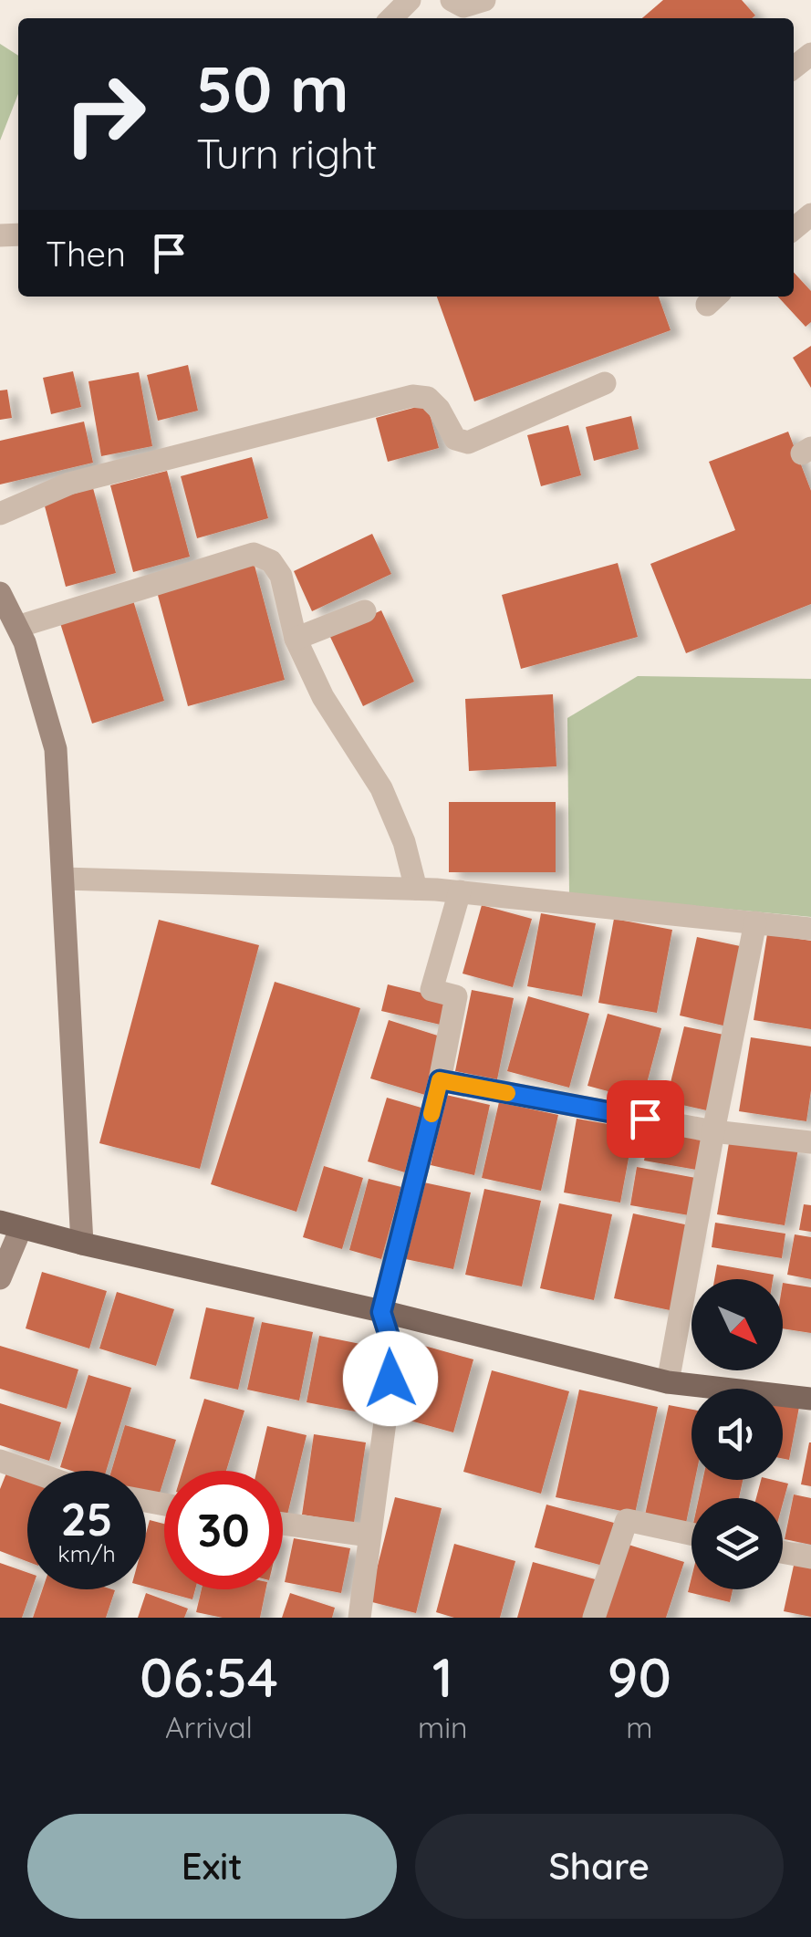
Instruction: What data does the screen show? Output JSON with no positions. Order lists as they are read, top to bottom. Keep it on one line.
{"north":"bottom right","page":{"turn":["50 m","Turn right"],"then":"Then","speed":"25 km/h","limit":"30","eta":["06:54","Arrival","1","min","90","m"],"buttons":["Exit","Share"]}}
